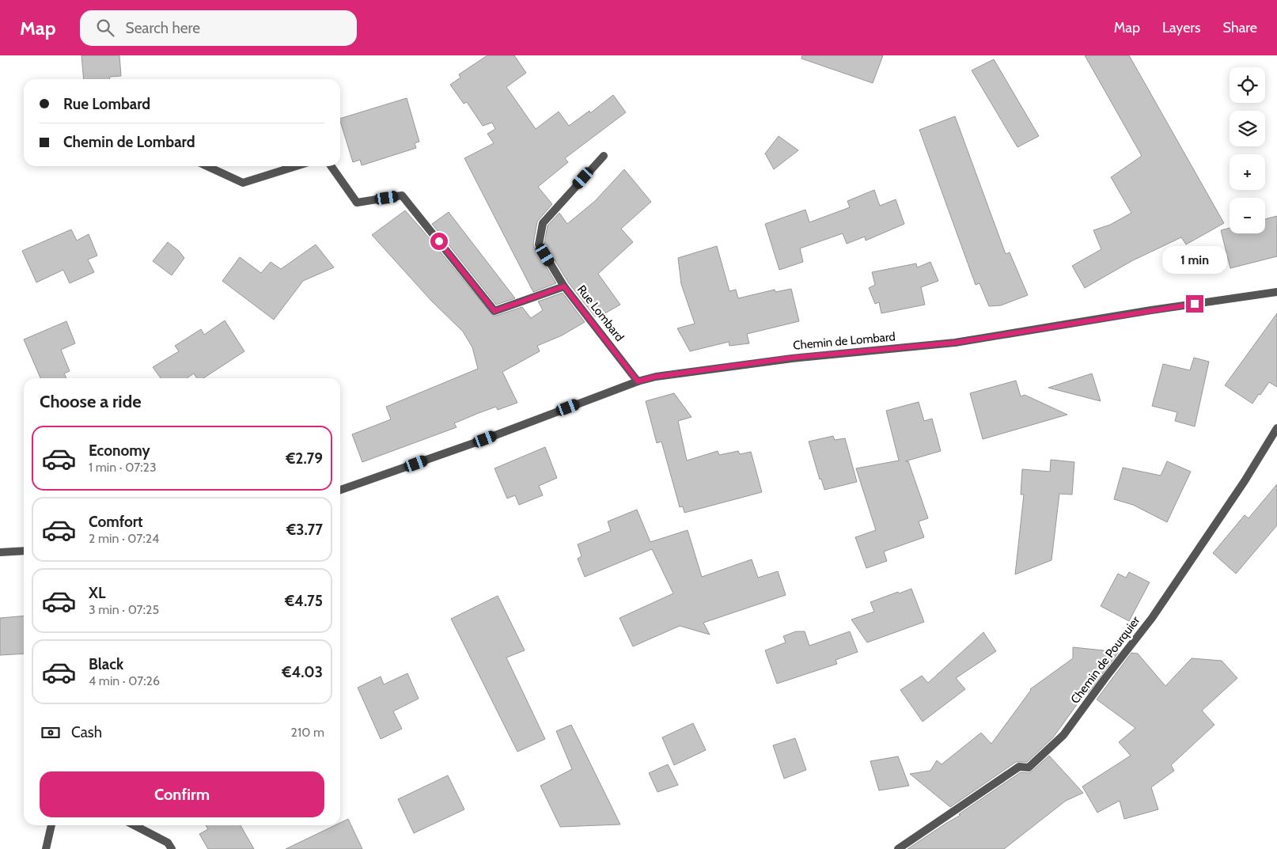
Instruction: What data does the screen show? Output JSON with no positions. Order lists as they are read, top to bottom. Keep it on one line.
{"streets":{"street":["Rue Lombard","Chemin de Lombard","Chemin de Pourquier"]},"crossings":[["Rue Lombard","Chemin de Lombard"]],"page":{"header":"Map","search":"Search here","nav":["Map","Layers","Share"],"map_buttons":["+","−"],"banner":["Rue Lombard","Chemin de Lombard"],"bubble":"1 min","heading":"Choose a ride","list":[{"name":"Economy","note":"1 min · 07:23","value":"€2.79"},{"name":"Comfort","note":"2 min · 07:24","value":"€3.77"},{"name":"XL","note":"3 min · 07:25","value":"€4.75"},{"name":"Black","note":"4 min · 07:26","value":"€4.03"}],"pay":["Cash","210 m"],"buttons":"Confirm"}}
